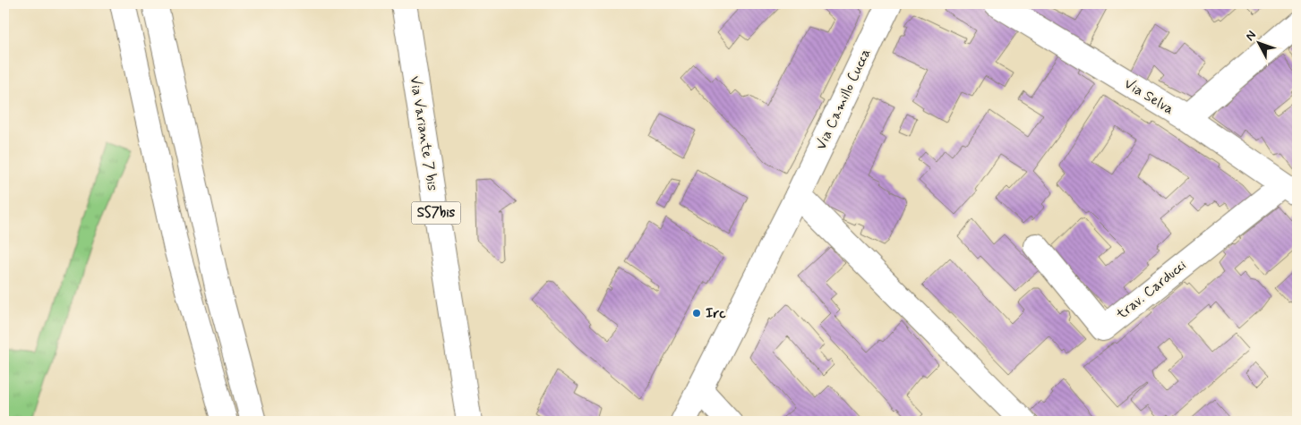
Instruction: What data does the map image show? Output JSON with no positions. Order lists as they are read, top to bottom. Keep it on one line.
{"streets":{"main road":["Via Selva","Via Camillo Cucca","Via Variante 7 bis","SS7bis","trav. Carducci"]},"crossings":[["Via Selva","trav. Carducci"]],"places":["Irc"],"north":"top left"}
